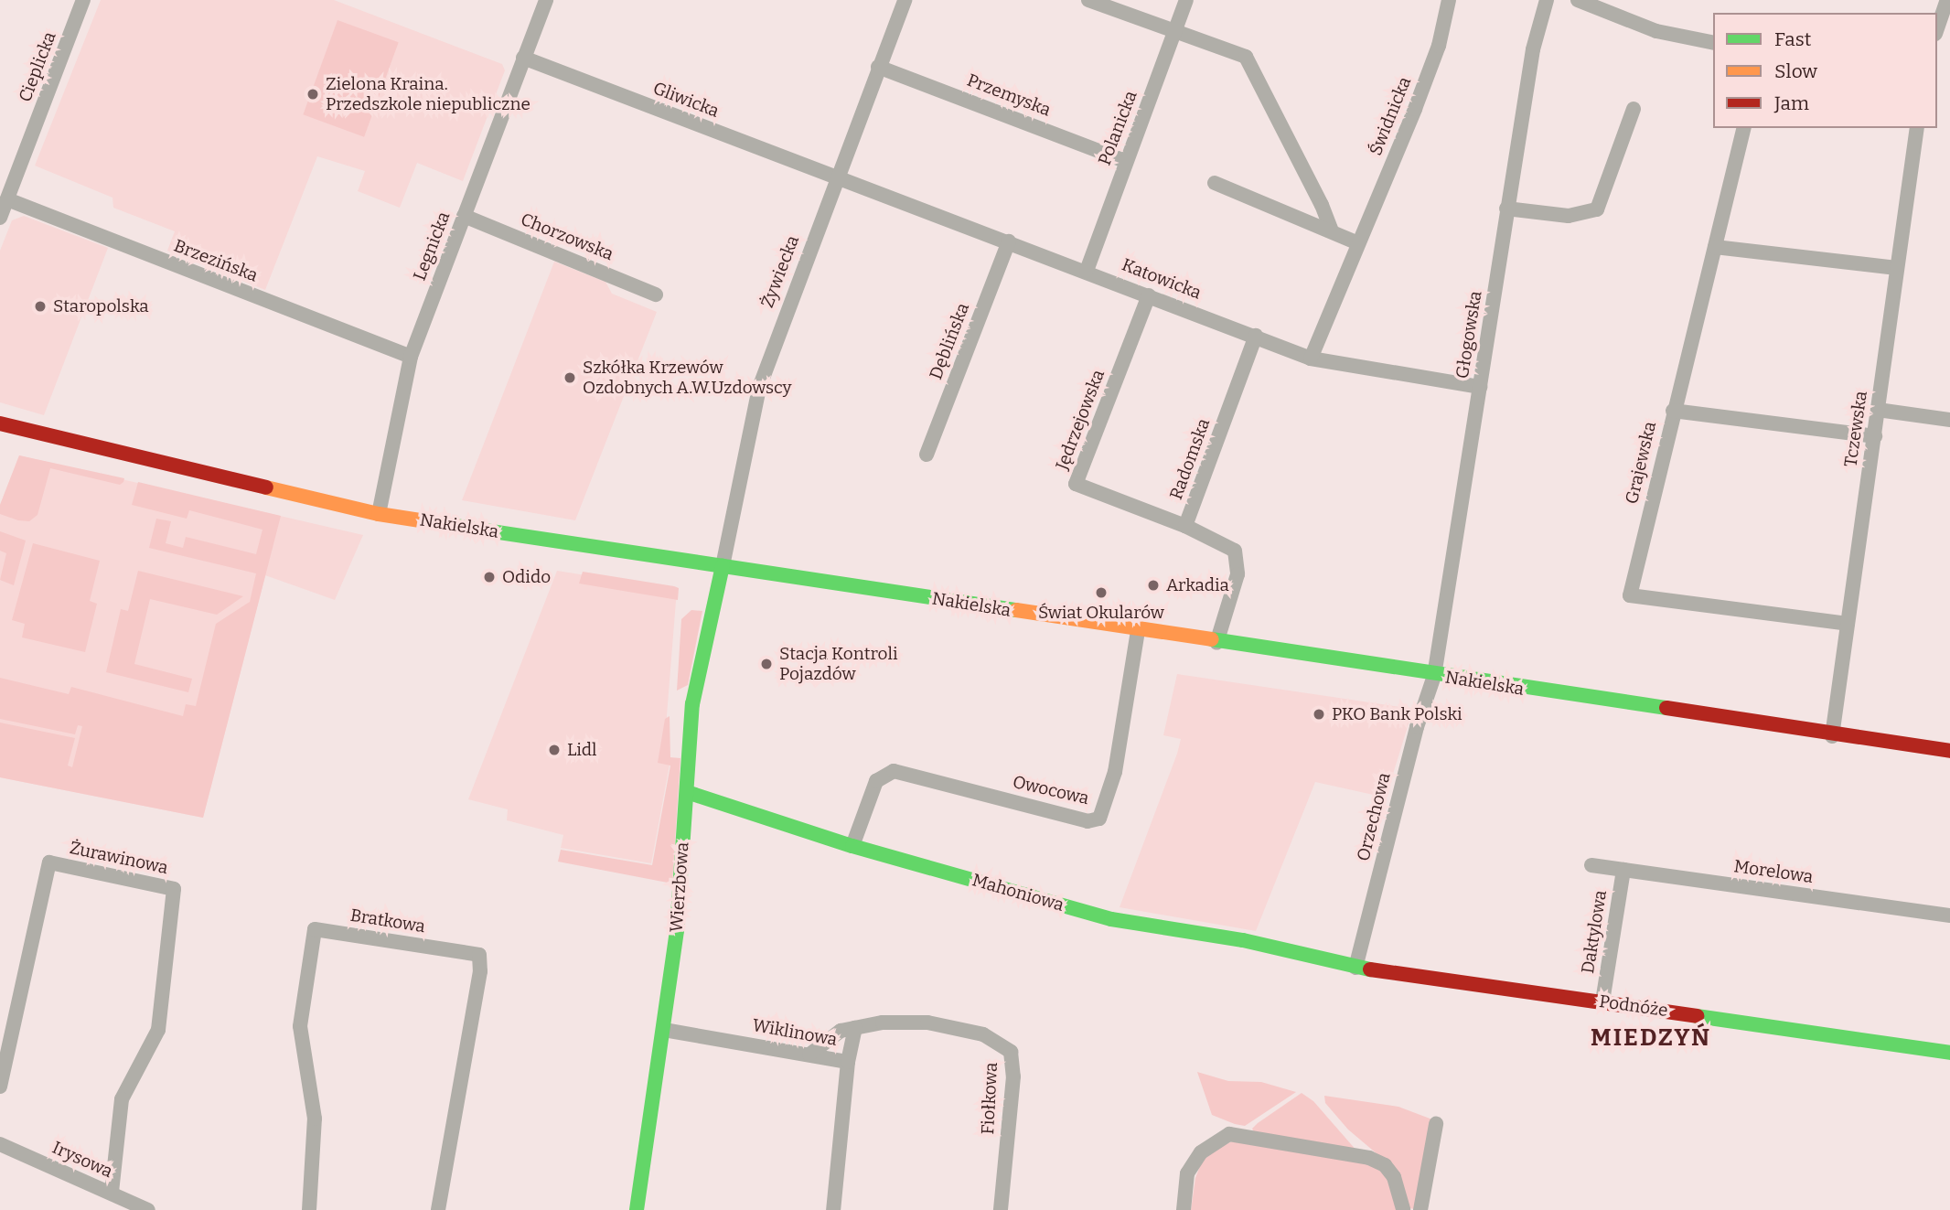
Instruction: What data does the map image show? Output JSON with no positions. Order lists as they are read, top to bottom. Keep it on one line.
{"streets":{"main road":["Nakielska","Wierzbowa","Mahoniowa","Podnóże"],"street":["Cieplicka","Przemyska","Gliwicka","Świdnicka","Polanicka","Chorzowska","Legnicka","Brzezińska","Żywiecka","Katowicka","Głogowska","Dęblińska","Jędrzejowska","Tczewska","Radomska","Grajewska","Owocowa","Orzechowa","Żurawinowa","Morelowa","Bratkowa","Daktylowa","Wiklinowa","Fiołkowa","Irysowa"]},"crossings":[["Cieplicka","Brzezińska"],["Przemyska","Polanicka"],["Przemyska","Żywiecka"],["Gliwicka","Legnicka"],["Gliwicka","Żywiecka"],["Gliwicka","Katowicka"],["Świdnicka","Katowicka"],["Polanicka","Katowicka"],["Chorzowska","Legnicka"],["Legnicka","Brzezińska"],["Legnicka","Nakielska"],["Żywiecka","Katowicka"],["Żywiecka","Nakielska"],["Żywiecka","Wierzbowa"],["Katowicka","Głogowska"],["Katowicka","Dęblińska"],["Katowicka","Jędrzejowska"],["Katowicka","Radomska"],["Głogowska","Nakielska"],["Głogowska","Orzechowa"],["Jędrzejowska","Radomska"],["Tczewska","Grajewska"],["Tczewska","Nakielska"],["Radomska","Nakielska"],["Nakielska","Owocowa"],["Nakielska","Orzechowa"],["Nakielska","Wierzbowa"],["Owocowa","Mahoniowa"],["Orzechowa","Mahoniowa"],["Orzechowa","Podnóże"],["Żurawinowa","Irysowa"],["Morelowa","Daktylowa"],["Wierzbowa","Mahoniowa"],["Wierzbowa","Wiklinowa"],["Mahoniowa","Podnóże"],["Daktylowa","Podnóże"],["Wiklinowa","Fiołkowa"]],"districts":["MIEDZYŃ"],"places":["Zielona Kraina. Przedszkole niepubliczne","Staropolska","Szkółka Krzewów Ozdobnych A.W.Uzdowscy","Odido","Arkadia","Świat Okularów","Stacja Kontroli Pojazdów","PKO Bank Polski","Lidl"],"legend":["Fast","Slow","Jam"]}
